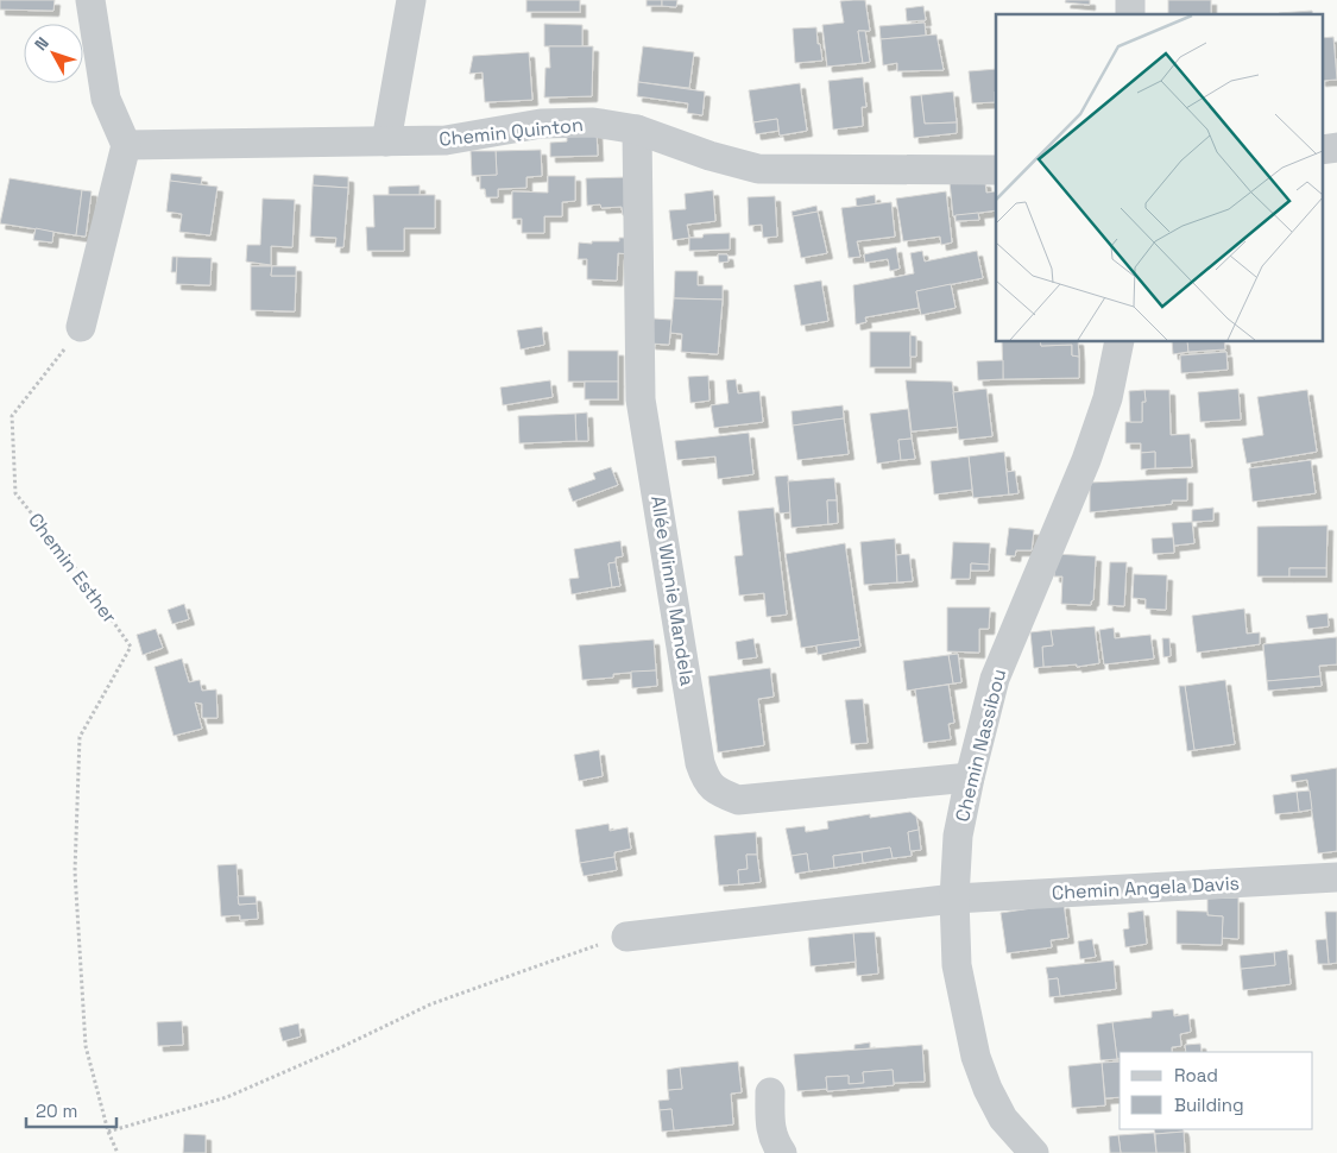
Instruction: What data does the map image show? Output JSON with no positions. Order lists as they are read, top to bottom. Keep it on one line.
{"streets":{"street":["Chemin Quinton","Allée Winnie Mandela","Chemin Nassibou","Chemin Angela Davis"],"path":["Chemin Esther"]},"crossings":[["Chemin Quinton","Allée Winnie Mandela"],["Allée Winnie Mandela","Chemin Nassibou"],["Chemin Nassibou","Chemin Angela Davis"]],"legend":["Road","Building"],"scale_bar":"20 m","north":"top left"}
